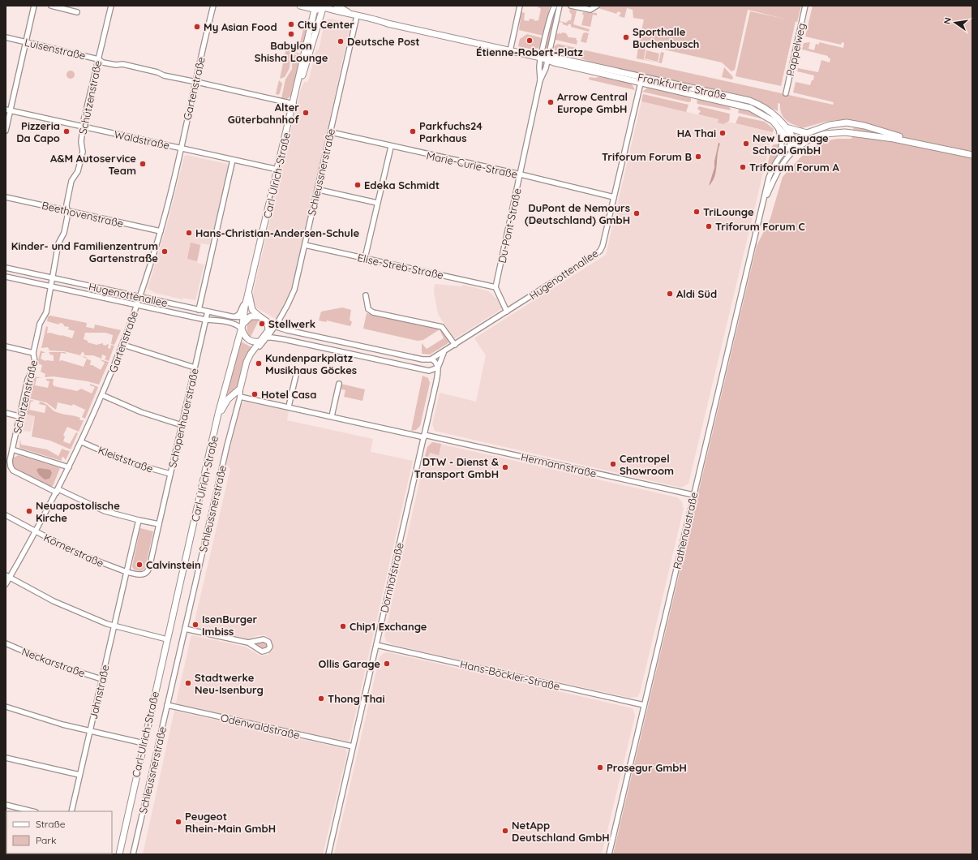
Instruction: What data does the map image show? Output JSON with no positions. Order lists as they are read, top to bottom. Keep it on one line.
{"streets":{"main road":["Frankfurter Straße","Schleussnerstraße","Carl-Ulrich-Straße","Hugenottenallee"],"street":["Luisenstraße","Pappelweg","Gartenstraße","Schützenstraße","Waldstraße","Marie-Curie-Straße","Beethovenstraße","Du-Pont-Straße","Elise-Streb-Straße","Schopenhauerstraße","Kleiststraße","Hermannstraße","Rathenaustraße","Körnerstraße","Dornhofstraße","Neckarstraße","Hans-Böckler-Straße","Jahnstraße","Odenwaldstraße"]},"crossings":[["Luisenstraße","Gartenstraße"],["Luisenstraße","Schützenstraße"],["Luisenstraße","Carl-Ulrich-Straße"],["Frankfurter Straße","Schleussnerstraße"],["Frankfurter Straße","Carl-Ulrich-Straße"],["Frankfurter Straße","Du-Pont-Straße"],["Frankfurter Straße","Hugenottenallee"],["Frankfurter Straße","Rathenaustraße"],["Gartenstraße","Schützenstraße"],["Gartenstraße","Waldstraße"],["Gartenstraße","Beethovenstraße"],["Gartenstraße","Hugenottenallee"],["Gartenstraße","Kleiststraße"],["Gartenstraße","Körnerstraße"],["Schützenstraße","Waldstraße"],["Schützenstraße","Beethovenstraße"],["Schützenstraße","Hugenottenallee"],["Schützenstraße","Schopenhauerstraße"],["Schützenstraße","Jahnstraße"],["Waldstraße","Carl-Ulrich-Straße"],["Marie-Curie-Straße","Schleussnerstraße"],["Marie-Curie-Straße","Du-Pont-Straße"],["Marie-Curie-Straße","Hugenottenallee"],["Schleussnerstraße","Carl-Ulrich-Straße"],["Schleussnerstraße","Elise-Streb-Straße"],["Schleussnerstraße","Hugenottenallee"],["Schleussnerstraße","Hermannstraße"],["Schleussnerstraße","Odenwaldstraße"],["Carl-Ulrich-Straße","Hugenottenallee"],["Du-Pont-Straße","Elise-Streb-Straße"],["Hugenottenallee","Schopenhauerstraße"],["Hugenottenallee","Dornhofstraße"],["Schopenhauerstraße","Kleiststraße"],["Schopenhauerstraße","Körnerstraße"],["Schopenhauerstraße","Jahnstraße"],["Hermannstraße","Rathenaustraße"],["Hermannstraße","Dornhofstraße"],["Rathenaustraße","Hans-Böckler-Straße"],["Körnerstraße","Jahnstraße"],["Dornhofstraße","Hans-Böckler-Straße"],["Dornhofstraße","Odenwaldstraße"],["Neckarstraße","Jahnstraße"]],"places":["City Center","My Asian Food","Babylon Shisha Lounge","Sporthalle Buchenbusch","Étienne-Robert-Platz","Deutsche Post","Arrow Central Europe GmbH","Alter Güterbahnhof","Pizzeria Da Capo","Parkfuchs24 Parkhaus","HA Thai","New Language School GmbH","Triforum Forum B","A&M Autoservice Team","Triforum Forum A","Edeka Schmidt","TriLounge","DuPont de Nemours (Deutschland) GmbH","Triforum Forum C","Hans-Christian-Andersen-Schule","Kinder- und Familienzentrum Gartenstraße","Aldi Süd","Stellwerk","Kundenparkplatz Musikhaus Göckes","Hotel Casa","Centropel Showroom","DTW - Dienst & Transport GmbH","Neuapostolische Kirche","Calvinstein","IsenBurger Imbiss","Chip1 Exchange","Ollis Garage","Stadtwerke Neu-Isenburg","Thong Thai","Prosegur GmbH","Peugeot Rhein-Main GmbH","NetApp Deutschland GmbH"],"legend":["Straße","Park"],"north":"left"}
